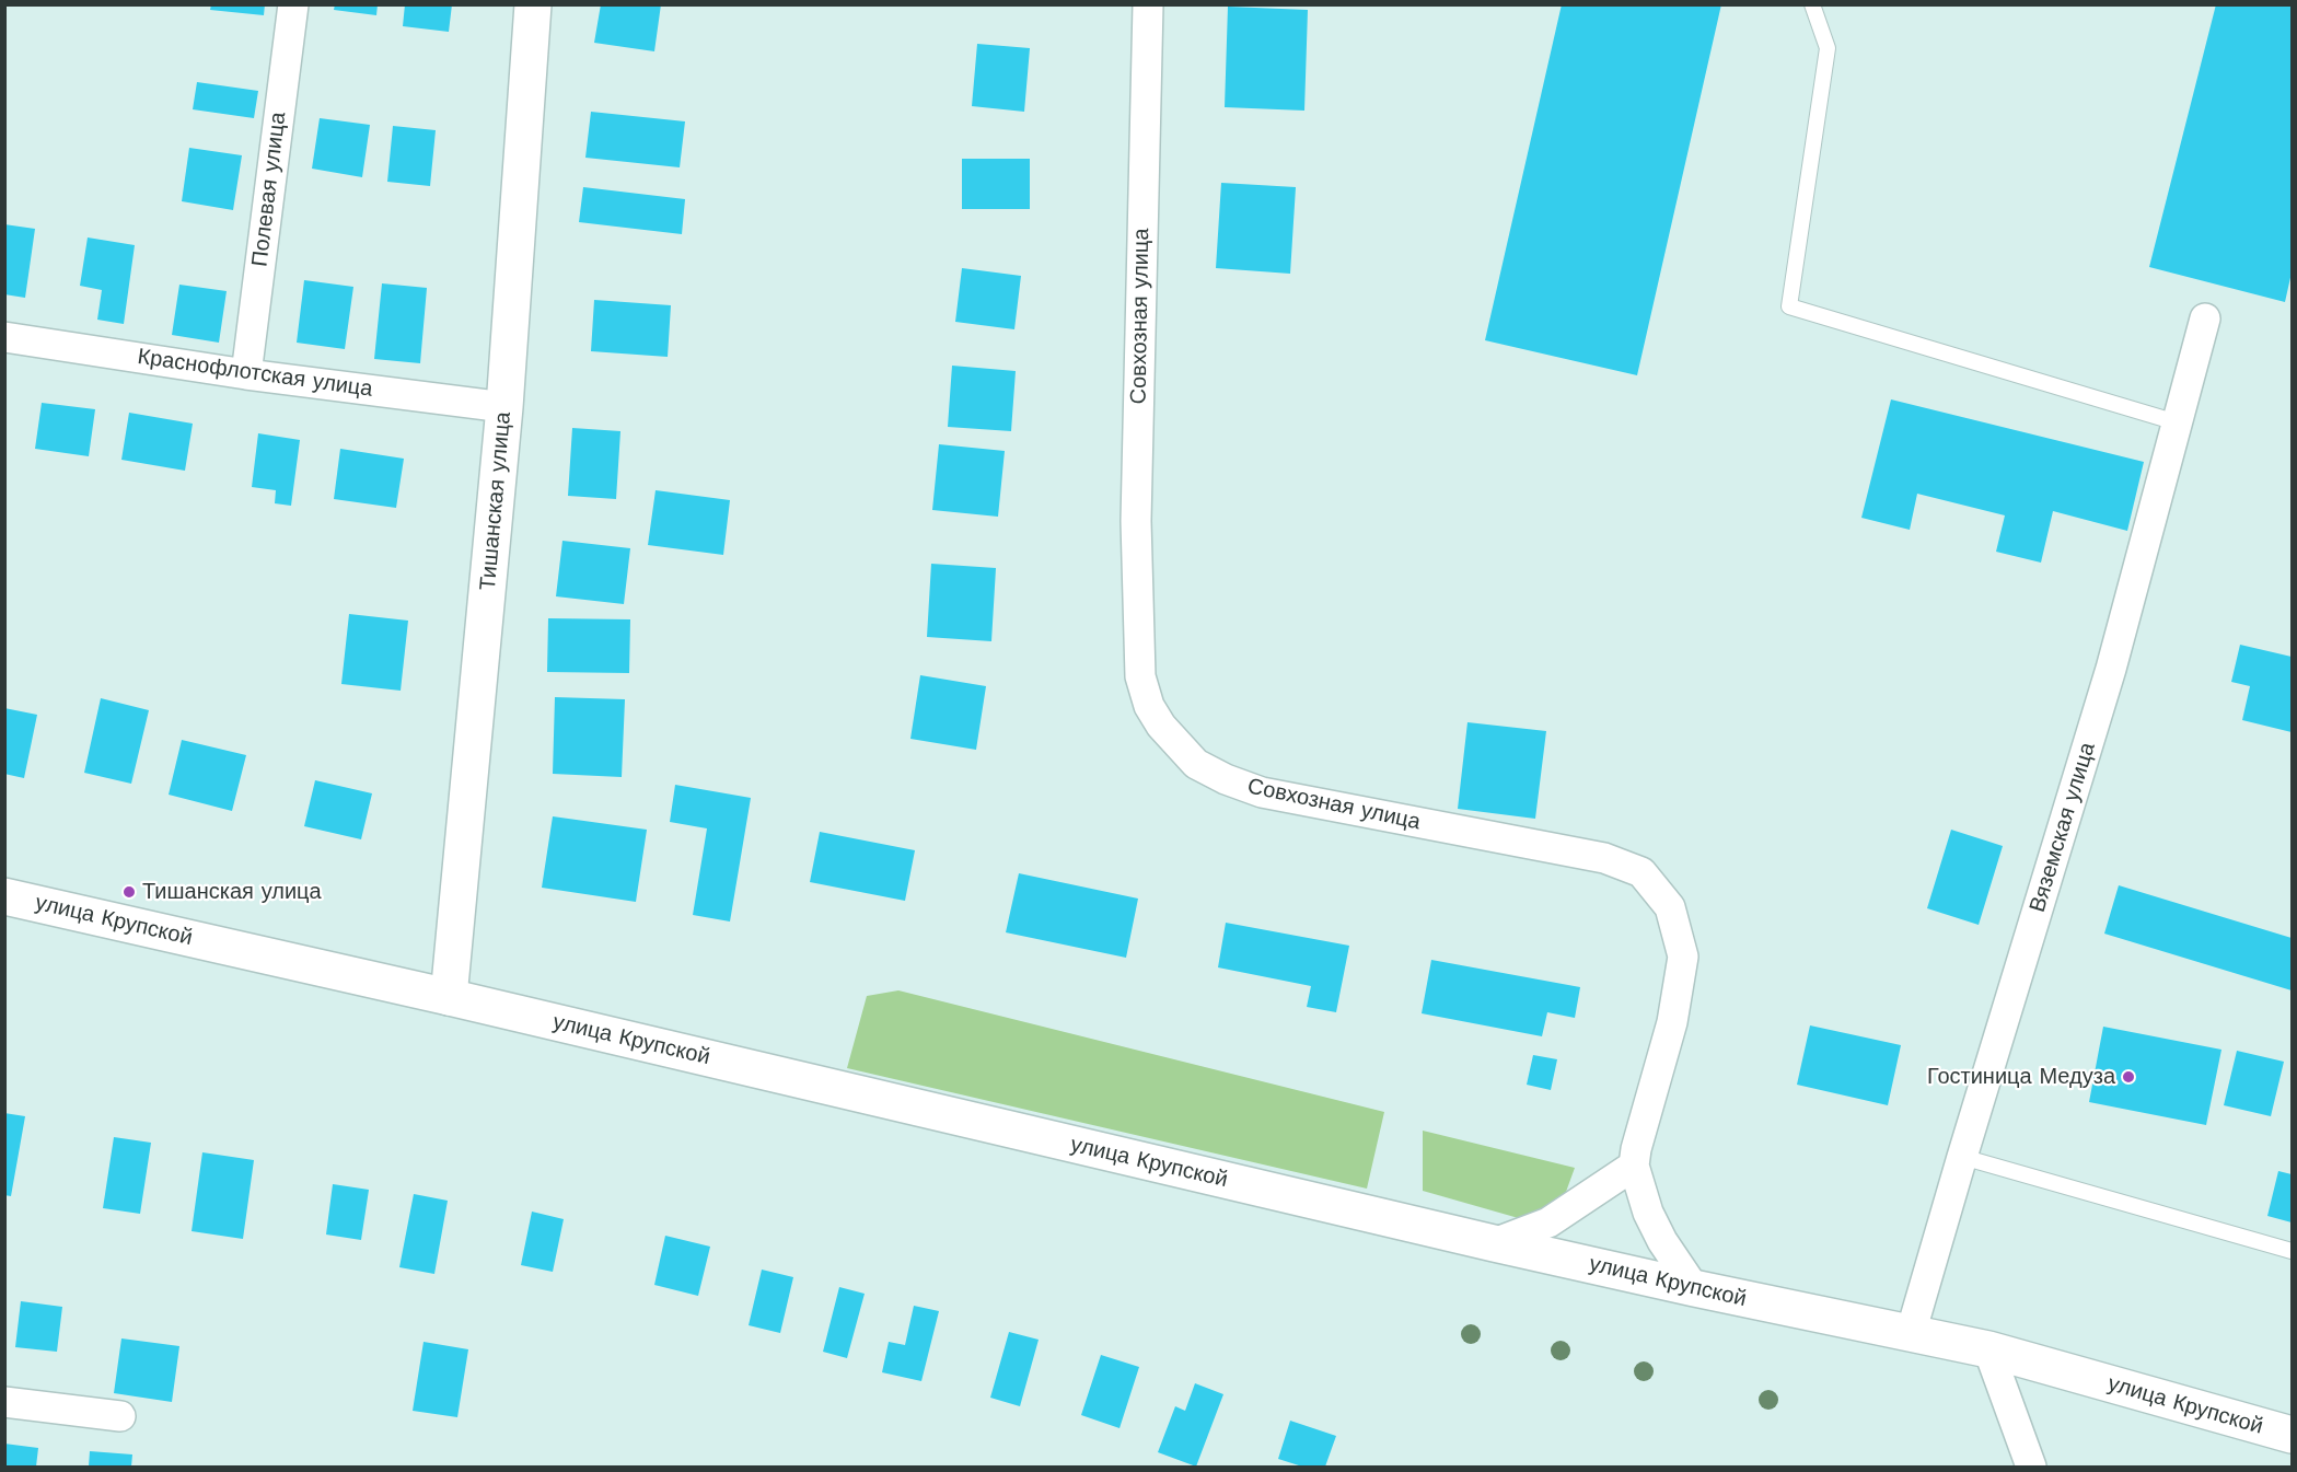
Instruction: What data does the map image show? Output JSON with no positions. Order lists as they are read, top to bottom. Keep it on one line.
{"streets":{"main road":["Тишанская улица","улица Крупской"],"street":["Полевая улица","Совхозная улица","Краснофлотская улица","Вяземская улица"]},"crossings":[["Полевая улица","Краснофлотская улица"],["Совхозная улица","улица Крупской"],["Краснофлотская улица","Тишанская улица"],["Тишанская улица","улица Крупской"],["Вяземская улица","улица Крупской"]],"places":["Тишанская улица","Гостиница Медуза"]}
